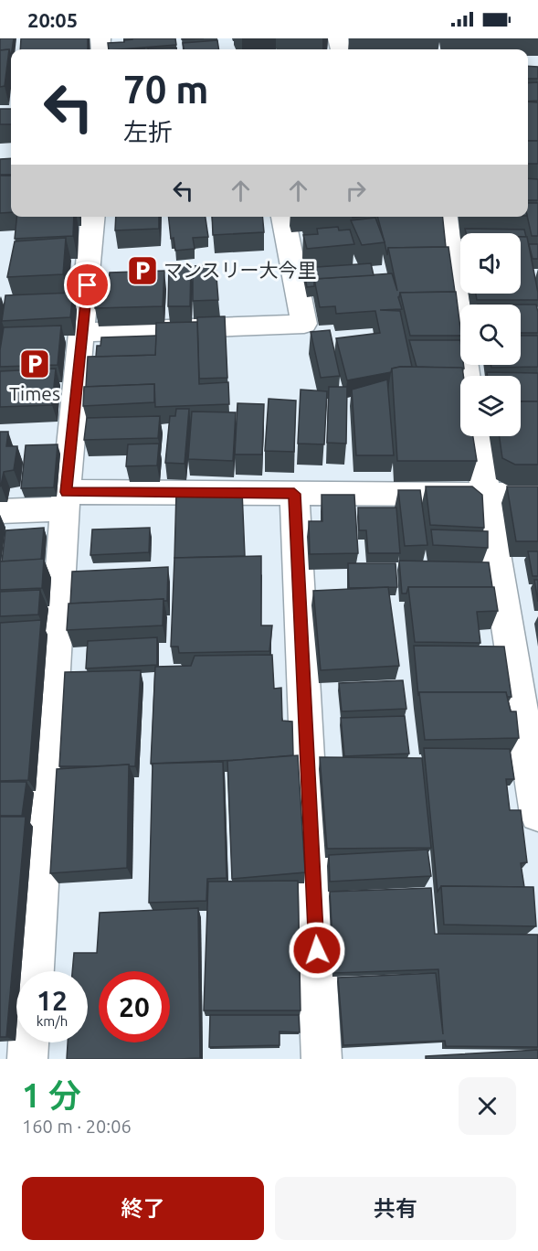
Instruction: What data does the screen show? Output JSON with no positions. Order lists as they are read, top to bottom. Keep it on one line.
{"places":{"parking":["マンスリー大今里","Times"]},"page":{"status":"20:05","turn":["70 m","左折"],"speed":"12 km/h","limit":"20","heading":["1 分","160 m · 20:06"],"buttons":["終了","共有"]}}
